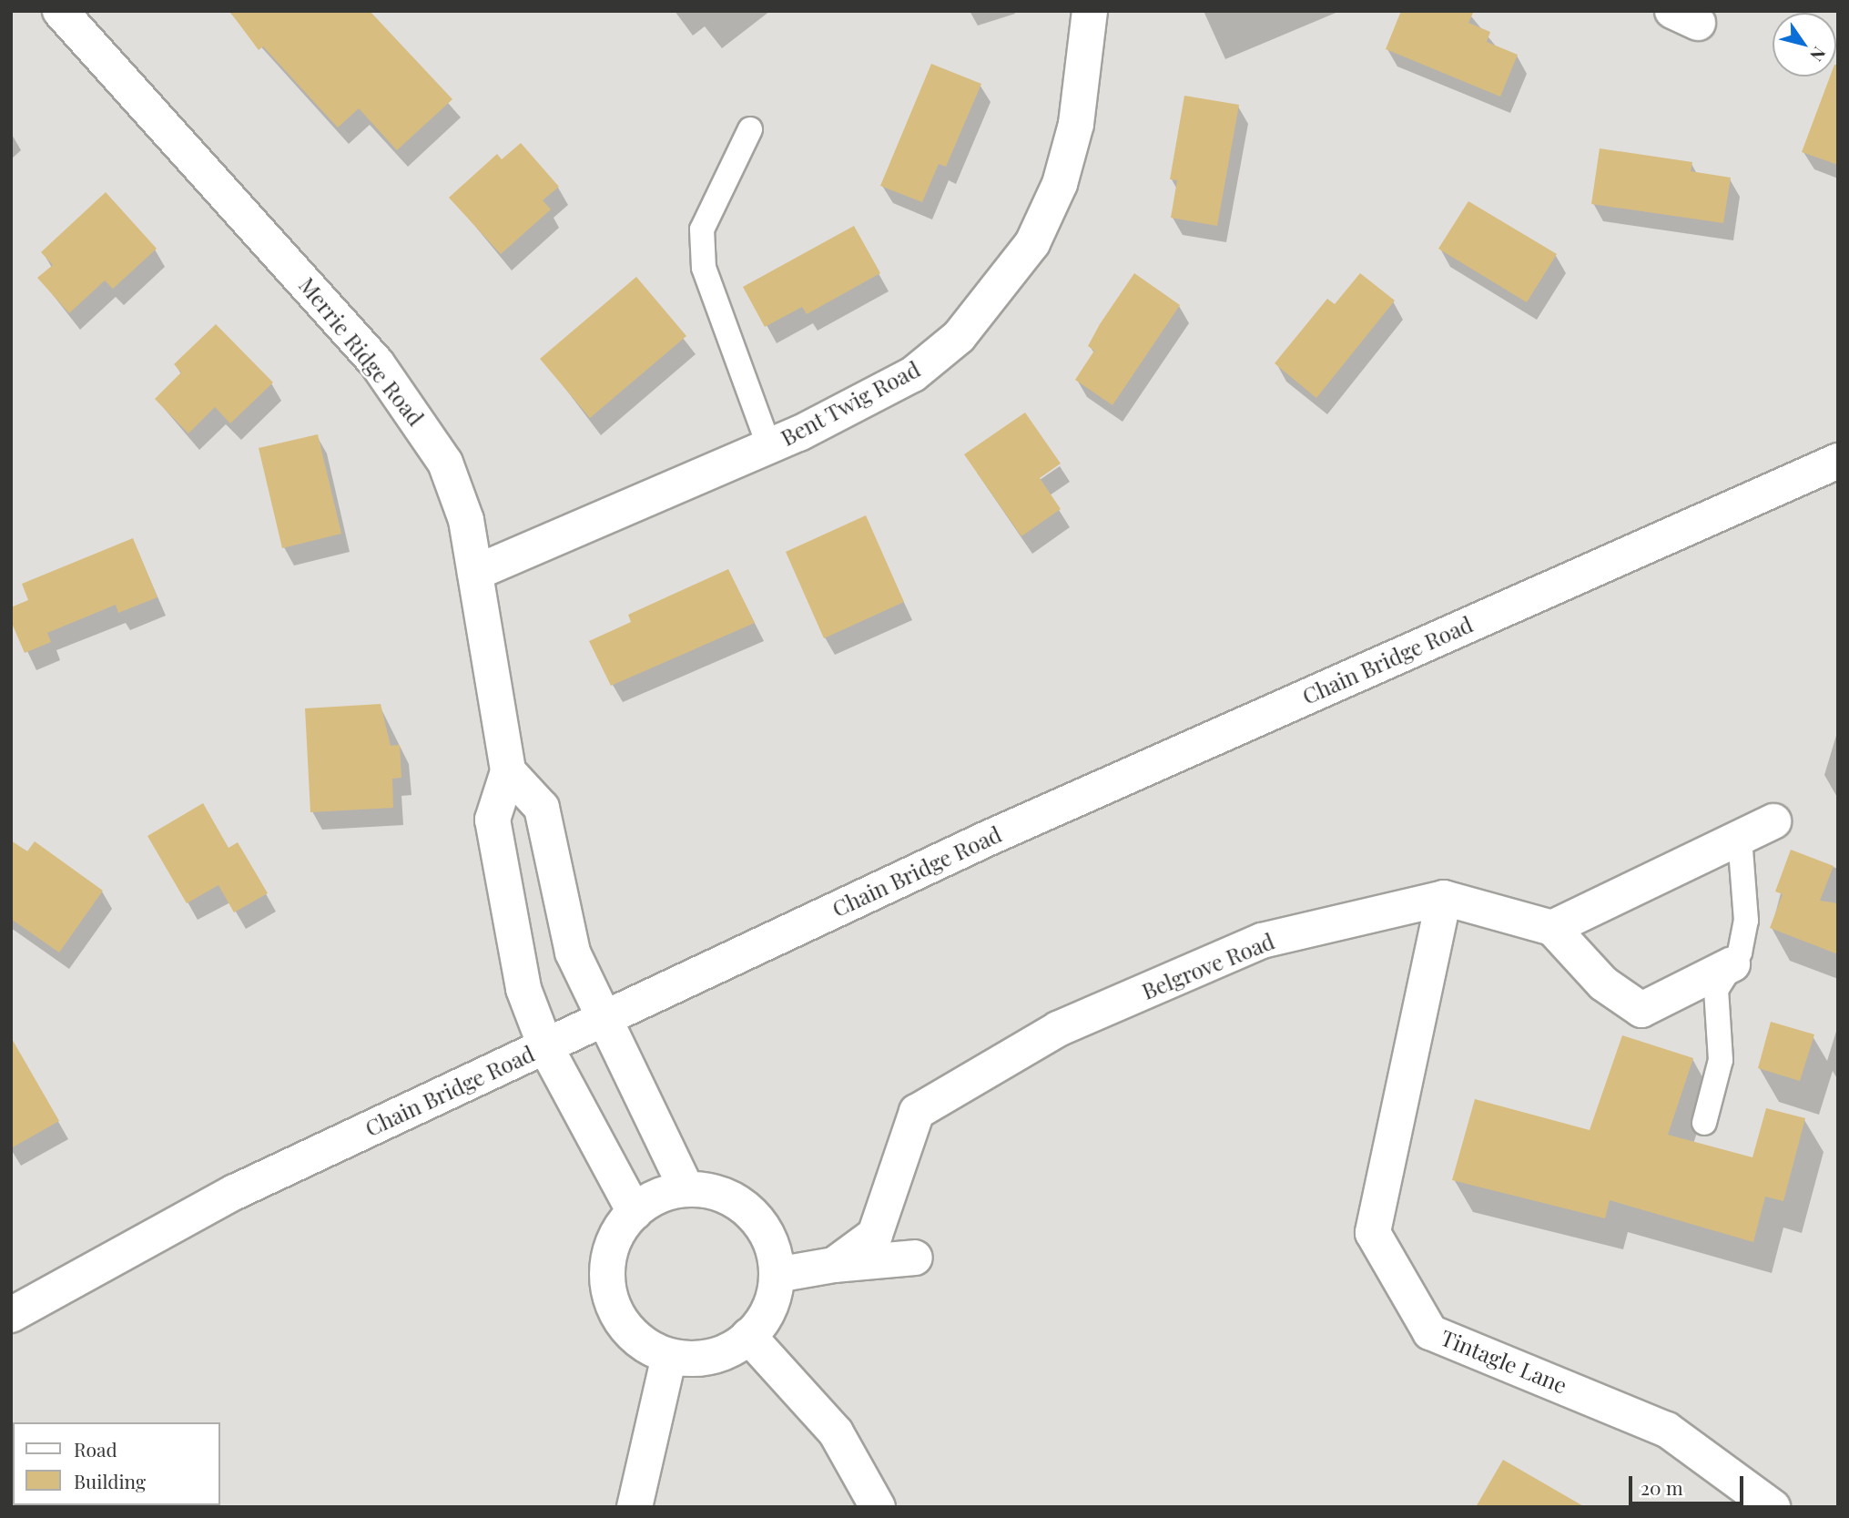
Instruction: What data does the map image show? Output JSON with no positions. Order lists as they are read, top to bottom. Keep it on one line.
{"streets":{"street":["Merrie Ridge Road","Bent Twig Road","Chain Bridge Road","Belgrove Road","Tintagle Lane"]},"crossings":[["Merrie Ridge Road","Bent Twig Road"],["Merrie Ridge Road","Chain Bridge Road"],["Merrie Ridge Road","Belgrove Road"],["Belgrove Road","Tintagle Lane"]],"legend":["Road","Building"],"scale_bar":"20 m","north":"bottom right"}
